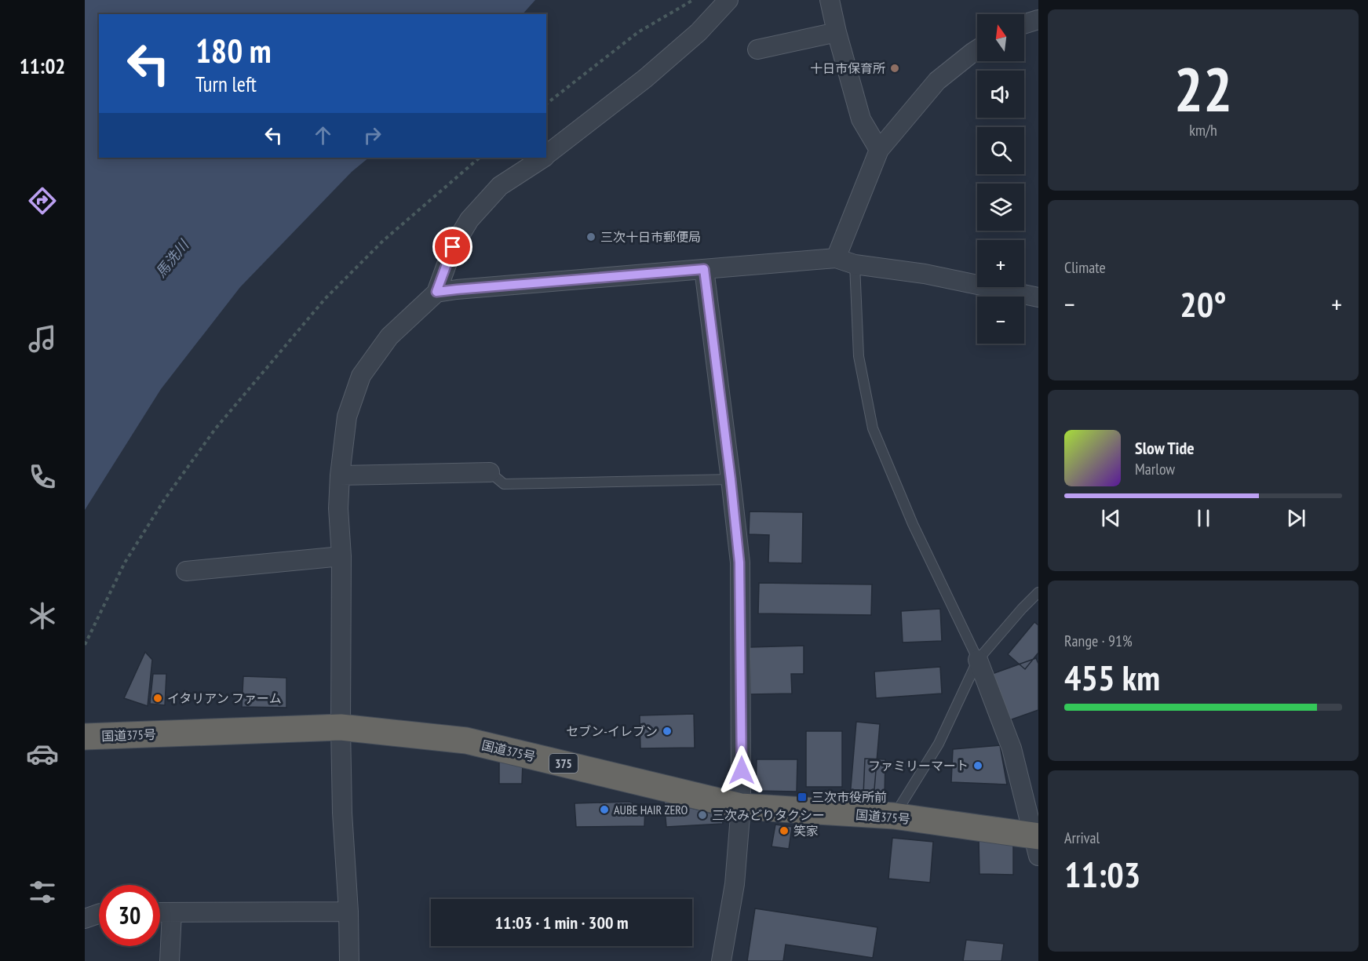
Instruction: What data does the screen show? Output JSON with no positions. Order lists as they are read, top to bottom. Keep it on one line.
{"streets":{"highway":["国道375号","375"]},"water":["馬洗川"],"places":{"other":["十日市保育所","三次十日市郵便局","イタリアン ファーム","セブン-イレブン","ファミリーマート","AUBE HAIR ZERO","三次みどりタクシー","笑家"],"transit":["三次市役所前"]},"north":"top","page":{"tabs":"11:02","tile":[["22","km/h"],"Climate",["Range · 91%","455 km"],["Arrival","11:03"]],"map_buttons":["+","−"],"turn":["180 m","Turn left"],"heat":["−","20°","+"],"song":["Slow Tide","Marlow"],"limit":"30","trip":"11:03 · 1 min · 300 m"}}
